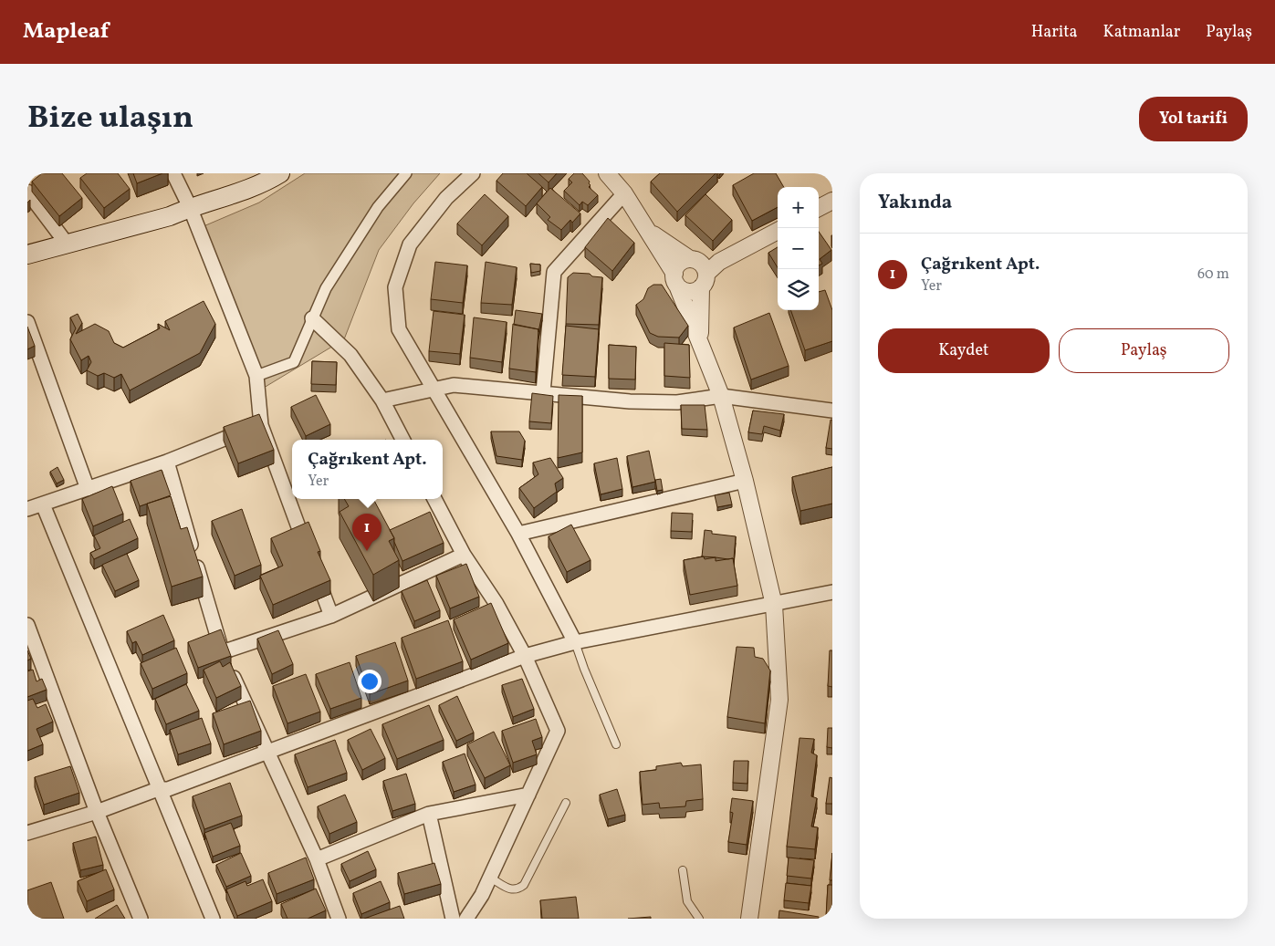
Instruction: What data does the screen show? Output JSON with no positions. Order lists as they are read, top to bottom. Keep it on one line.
{"page":{"header":"Mapleaf","nav":["Harita","Katmanlar","Paylaş"],"title":"Bize ulaşın","buttons":["Yol tarifi",["Kaydet","Paylaş"]],"heading":"Yakında","map_buttons":["+","−"],"list":[{"mark":"1","name":"Çağrıkent Apt.","note":"Yer","value":"60 m"}],"popup":["Çağrıkent Apt.","Yer"],"pins":"1"}}
